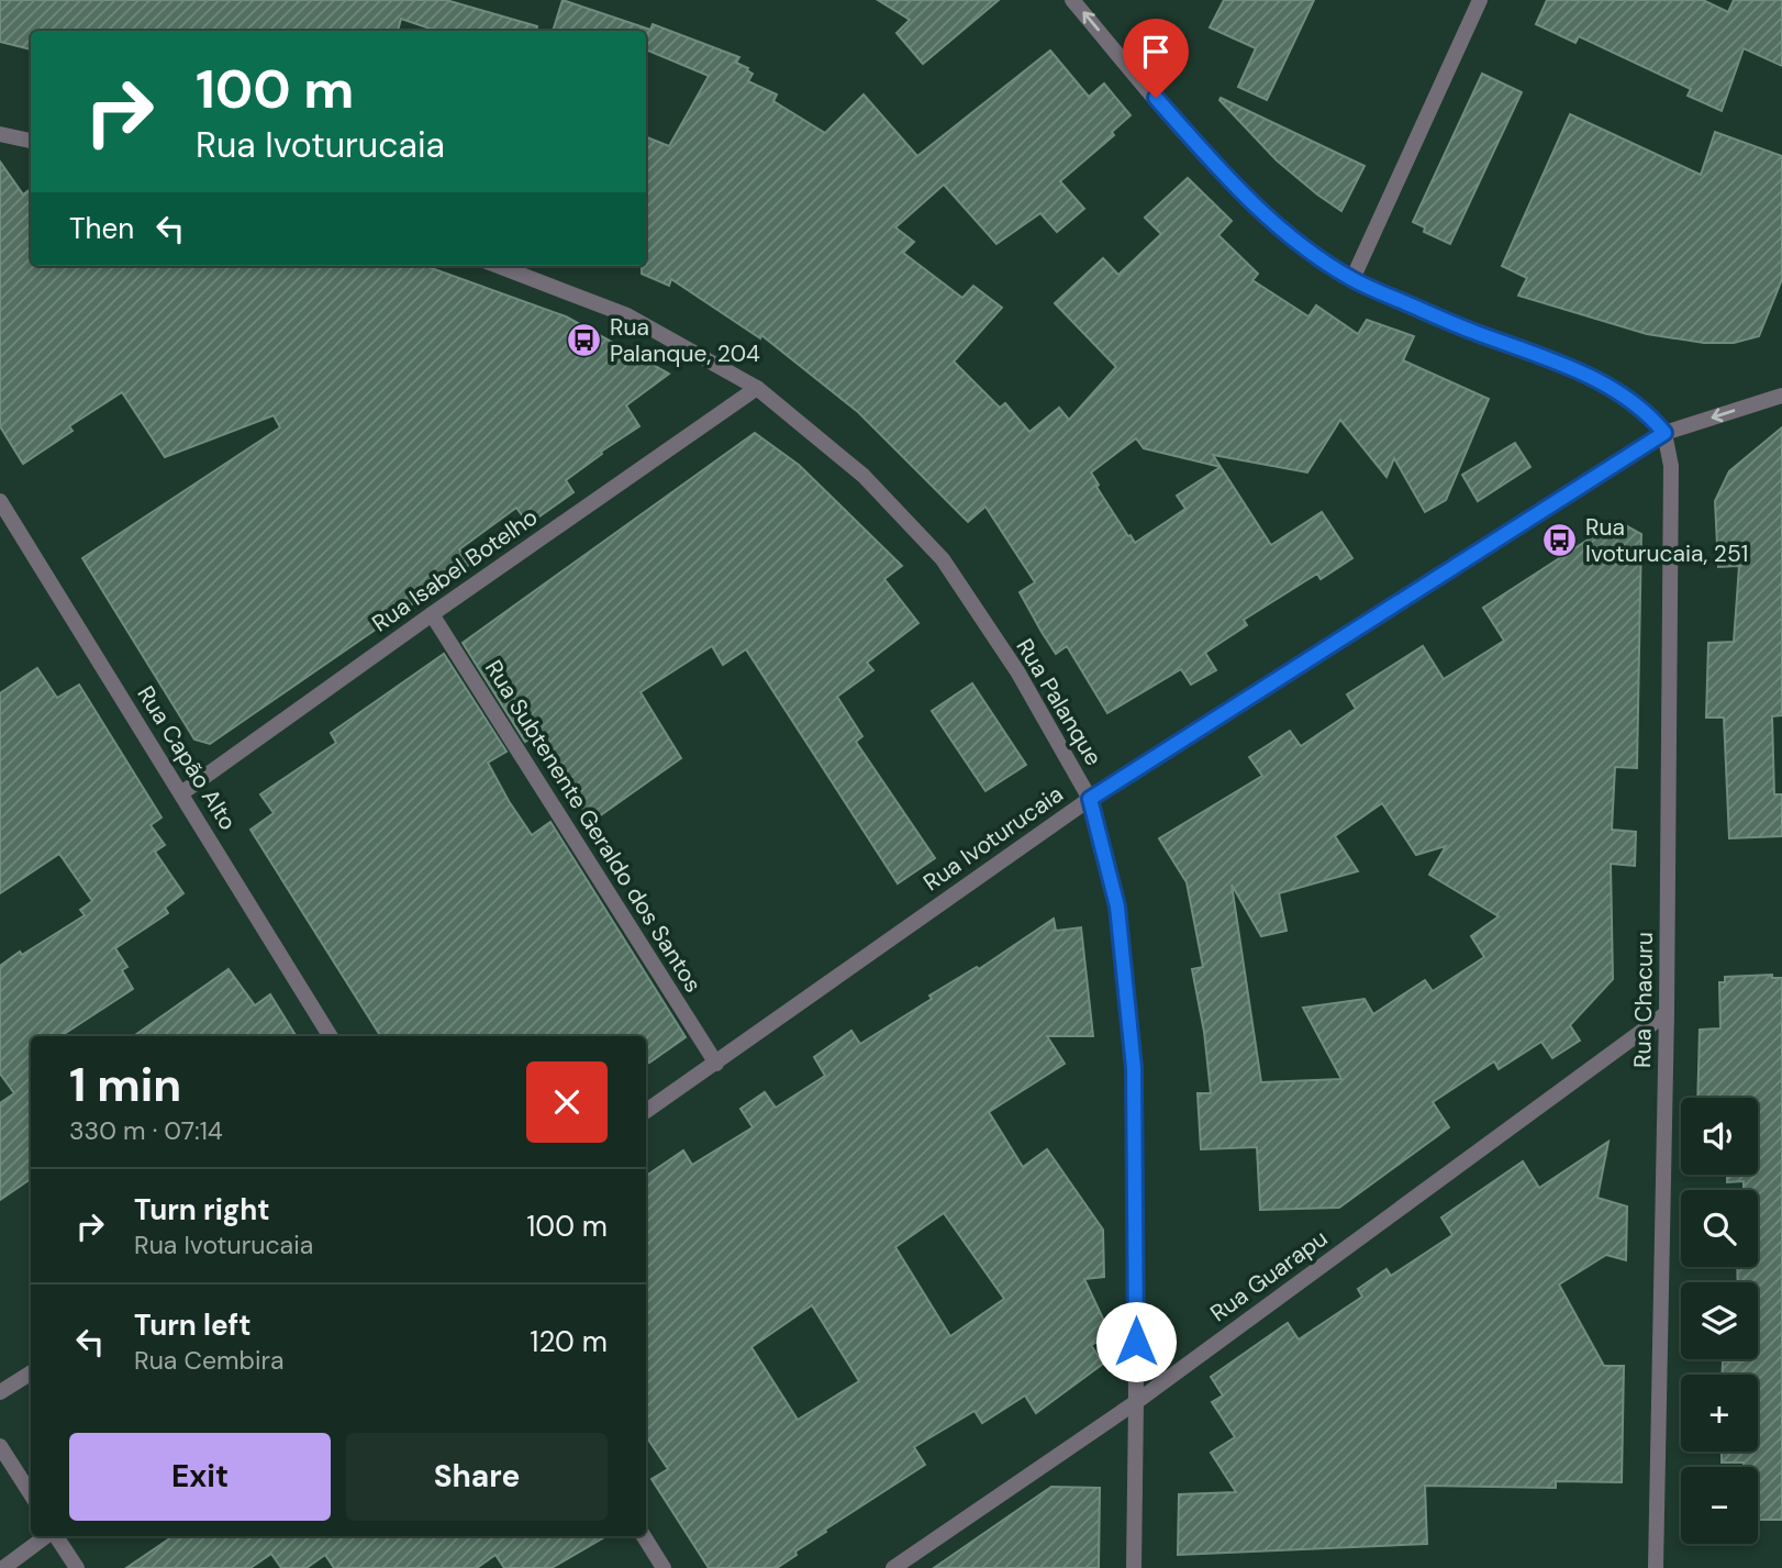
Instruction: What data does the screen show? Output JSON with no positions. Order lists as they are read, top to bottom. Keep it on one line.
{"streets":{"street":["Rua Isabel Botelho","Rua Palanque","Rua Capão Alto","Rua Subtenente Geraldo dos Santos","Rua Ivoturucaia","Rua Chacuru","Rua Guarapu"]},"crossings":[["Rua Isabel Botelho","Rua Palanque"],["Rua Isabel Botelho","Rua Capão Alto"],["Rua Isabel Botelho","Rua Subtenente Geraldo dos Santos"],["Rua Palanque","Rua Ivoturucaia"],["Rua Palanque","Rua Guarapu"],["Rua Subtenente Geraldo dos Santos","Rua Ivoturucaia"],["Rua Ivoturucaia","Rua Chacuru"],["Rua Chacuru","Rua Guarapu"]],"places":{"bus stop":["Rua Palanque, 204","Rua Ivoturucaia, 251"]},"page":{"turn":["100 m","Rua Ivoturucaia"],"then":"Then","heading":["1 min","330 m · 07:14"],"map_buttons":["+","−"],"list":[{"name":"Turn right","note":"Rua Ivoturucaia","value":"100 m"},{"name":"Turn left","note":"Rua Cembira","value":"120 m"}],"buttons":["Exit","Share"]}}
